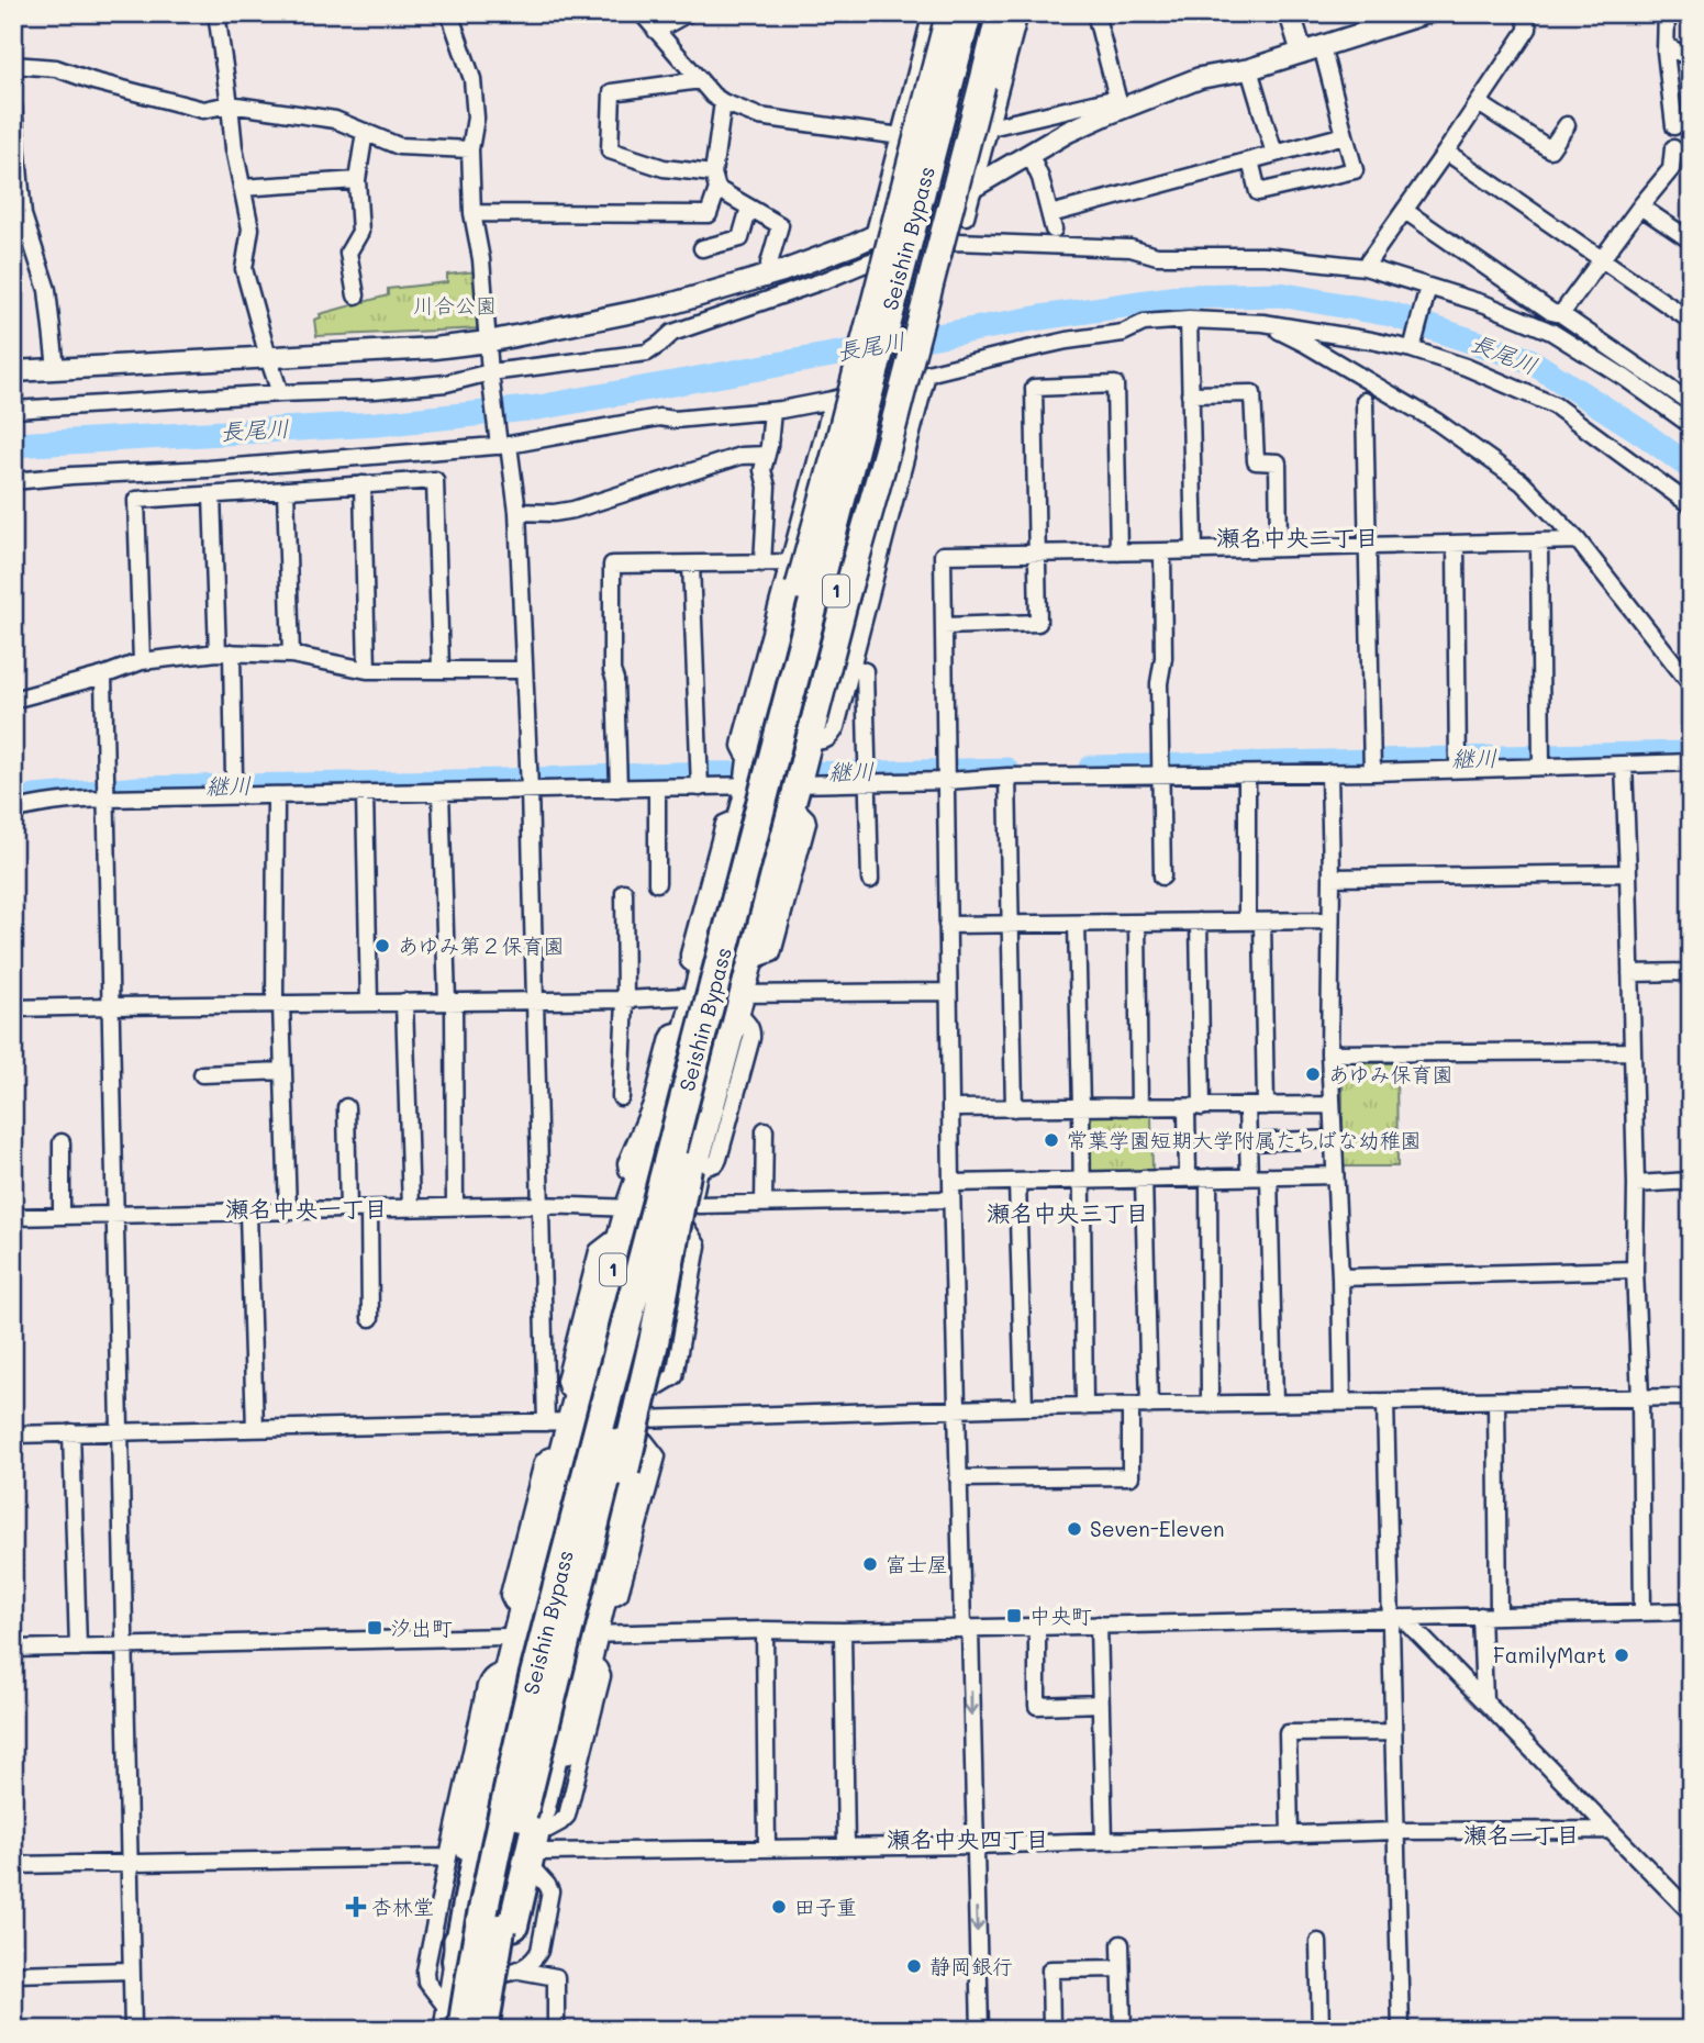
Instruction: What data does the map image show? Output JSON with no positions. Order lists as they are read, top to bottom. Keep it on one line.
{"streets":{"highway":["Seishin Bypass","1"]},"crossings":[["Seishin Bypass","1"]],"districts":["瀬名中央二丁目","瀬名中央一丁目","瀬名中央三丁目","瀬名一丁目","瀬名中央四丁目"],"water":["長尾川","継川"],"parks":["川合公園"],"places":{"other":["あゆみ第２保育園","あゆみ保育園","常葉学園短期大学附属たちばな幼稚園","Seven-Eleven","富士屋","FamilyMart","田子重","静岡銀行"],"transit":["中央町","汐出町"],"health":["杏林堂"]}}
